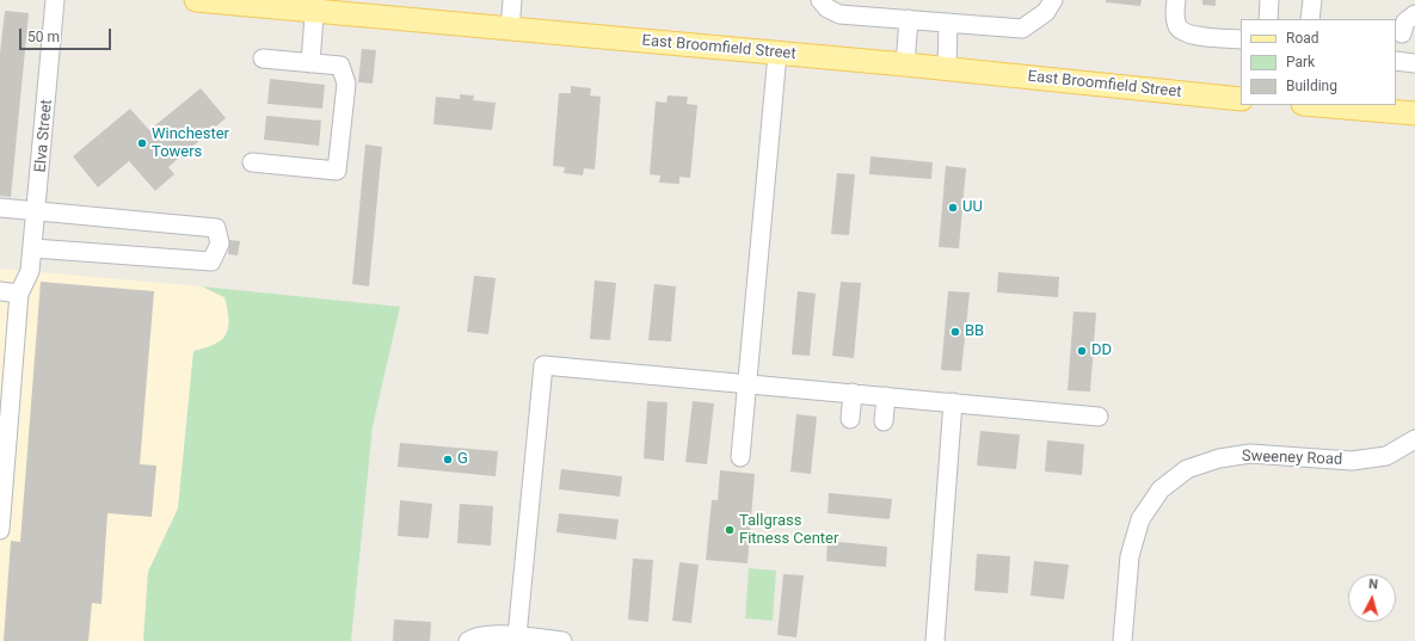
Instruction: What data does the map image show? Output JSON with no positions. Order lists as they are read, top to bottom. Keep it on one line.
{"streets":{"main road":["East Broomfield Street"],"street":["Elva Street","Sweeney Road"]},"places":["Winchester Towers","UU","BB","DD","G","Tallgrass Fitness Center"],"legend":["Road","Park","Building"],"scale_bar":"50 m","north":"top"}
